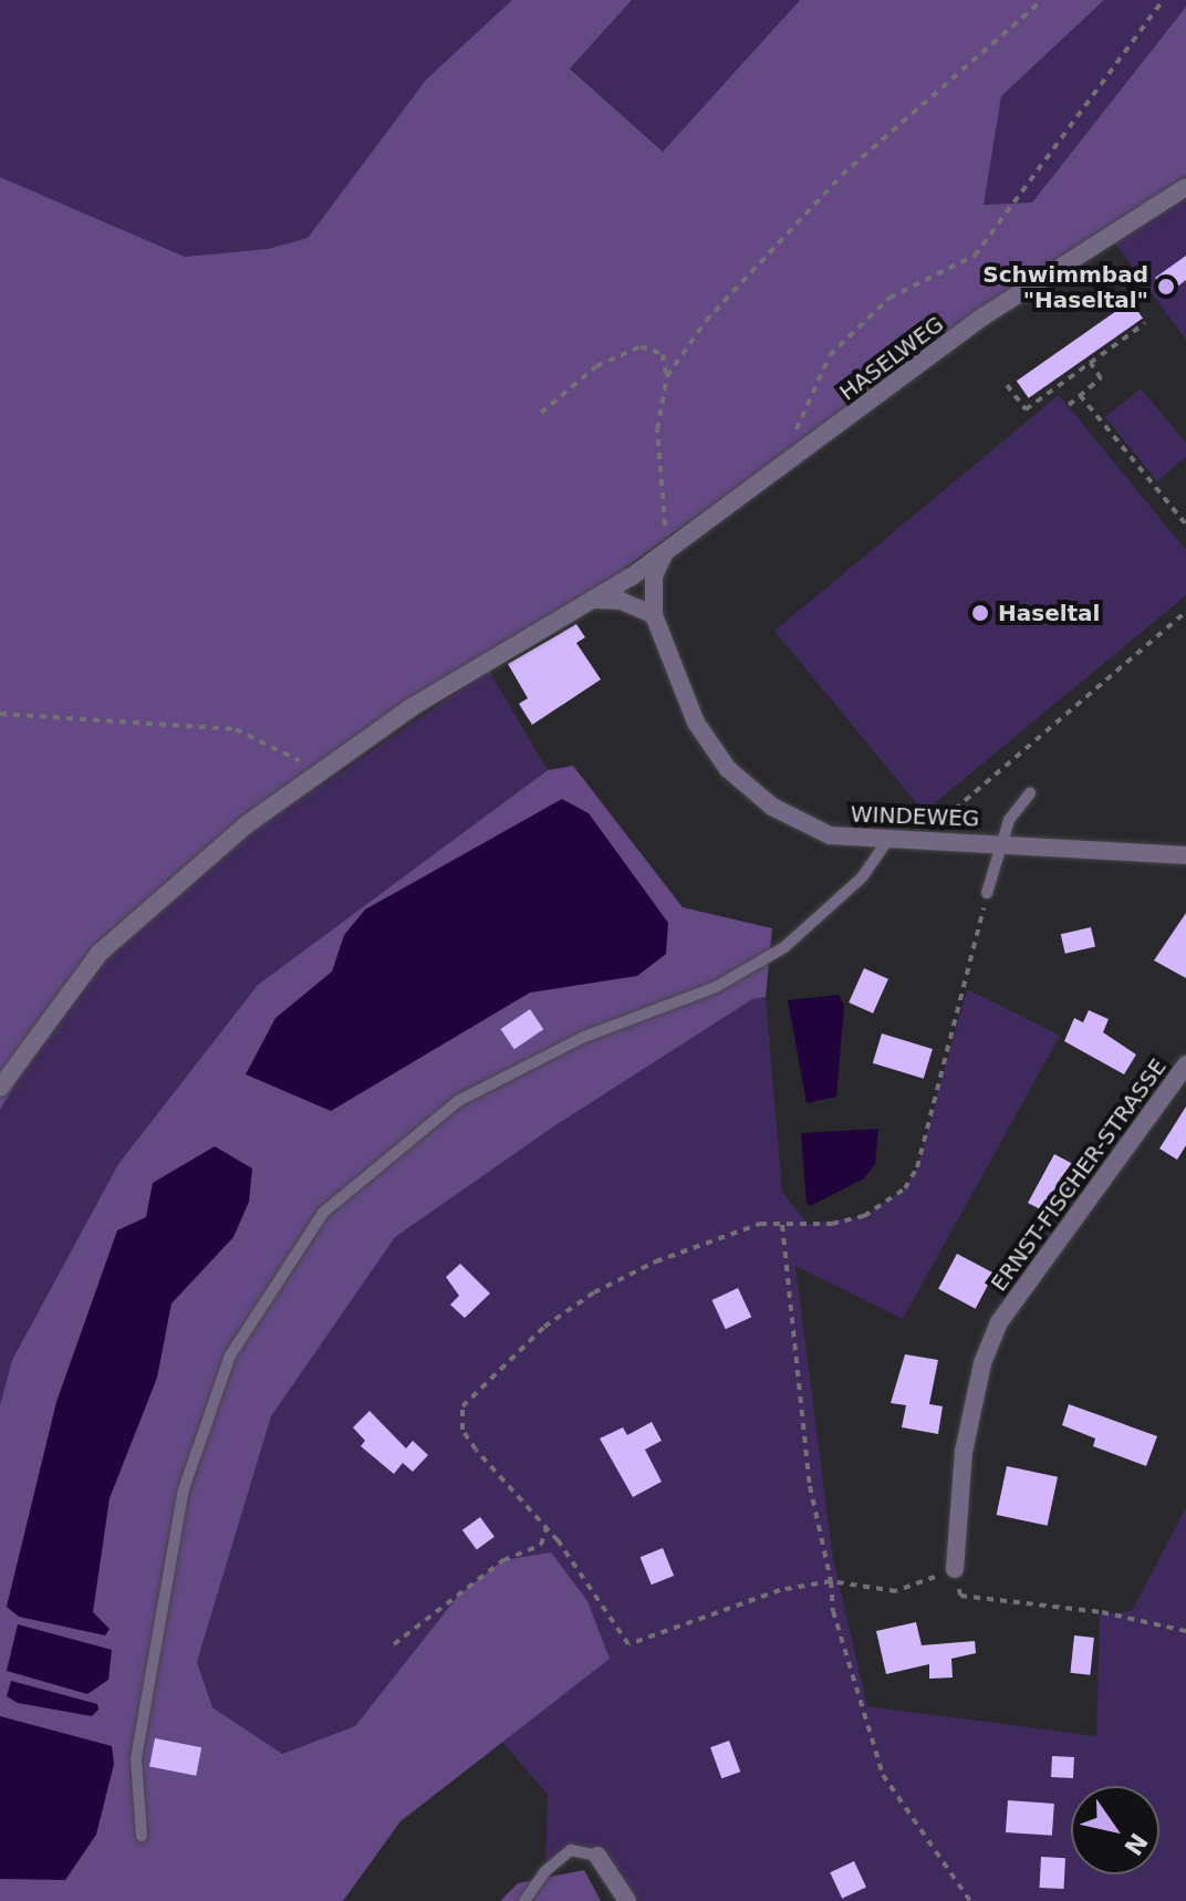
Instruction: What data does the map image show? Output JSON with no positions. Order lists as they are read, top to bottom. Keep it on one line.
{"streets":{"street":["HASELWEG","WINDEWEG","ERNST-FISCHER-STRASSE"]},"crossings":[["HASELWEG","WINDEWEG"]],"places":["Schwimmbad \"Haseltal\"","Haseltal"],"north":"bottom right"}
